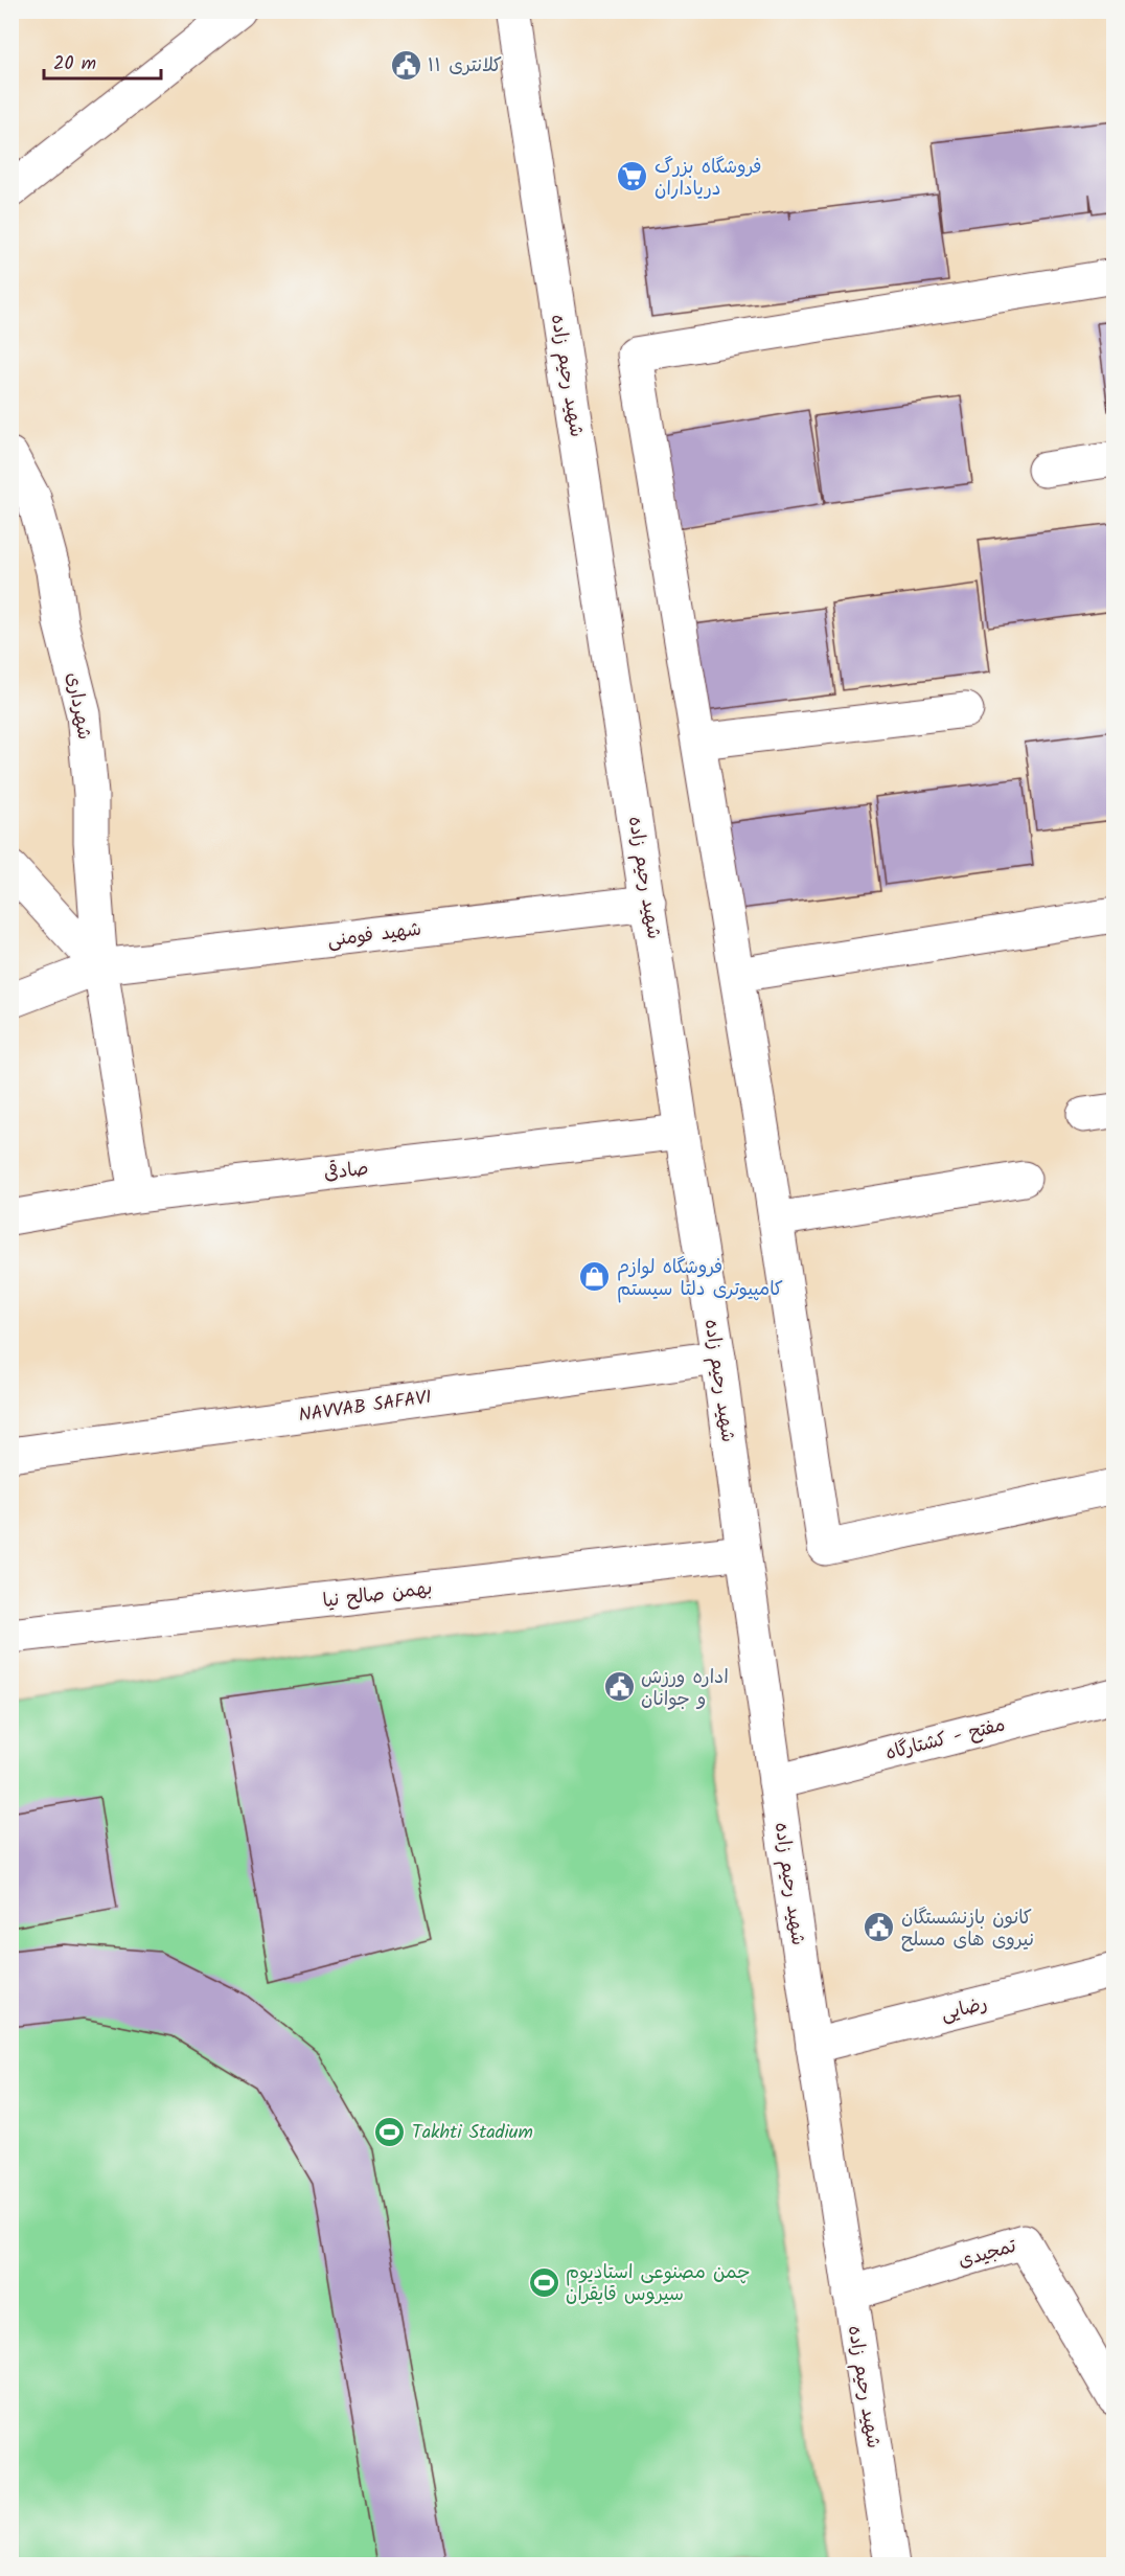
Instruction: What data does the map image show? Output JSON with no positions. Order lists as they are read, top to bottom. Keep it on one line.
{"streets":{"street":["شهید رحیم زاده","شهرداری","شهید فومنی","صادقی","NAVVAB SAFAVI","بهمن صالح نیا","مفتح - کشتارگاه","رضایی","تمجیدی"]},"crossings":[["شهید رحیم زاده","شهید فومنی"],["شهید رحیم زاده","صادقی"],["شهید رحیم زاده","NAVVAB SAFAVI"],["شهید رحیم زاده","بهمن صالح نیا"],["شهید رحیم زاده","مفتح - کشتارگاه"],["شهید رحیم زاده","رضایی"],["شهید رحیم زاده","تمجیدی"],["شهرداری","شهید فومنی"],["شهرداری","صادقی"]],"places":{"public building":["کلانتری ۱۱","اداره ورزش و جوانان","کانون بازنشستگان نیروی های مسلح"],"supermarket":["فروشگاه بزرگ دریاداران"],"shop":["فروشگاه لوازم کامپیوتری دلتا سیستم"],"sports":["Takhti Stadium","چمن مصنوعی استادیوم سیروس قایقران"]},"scale_bar":"20 m"}
